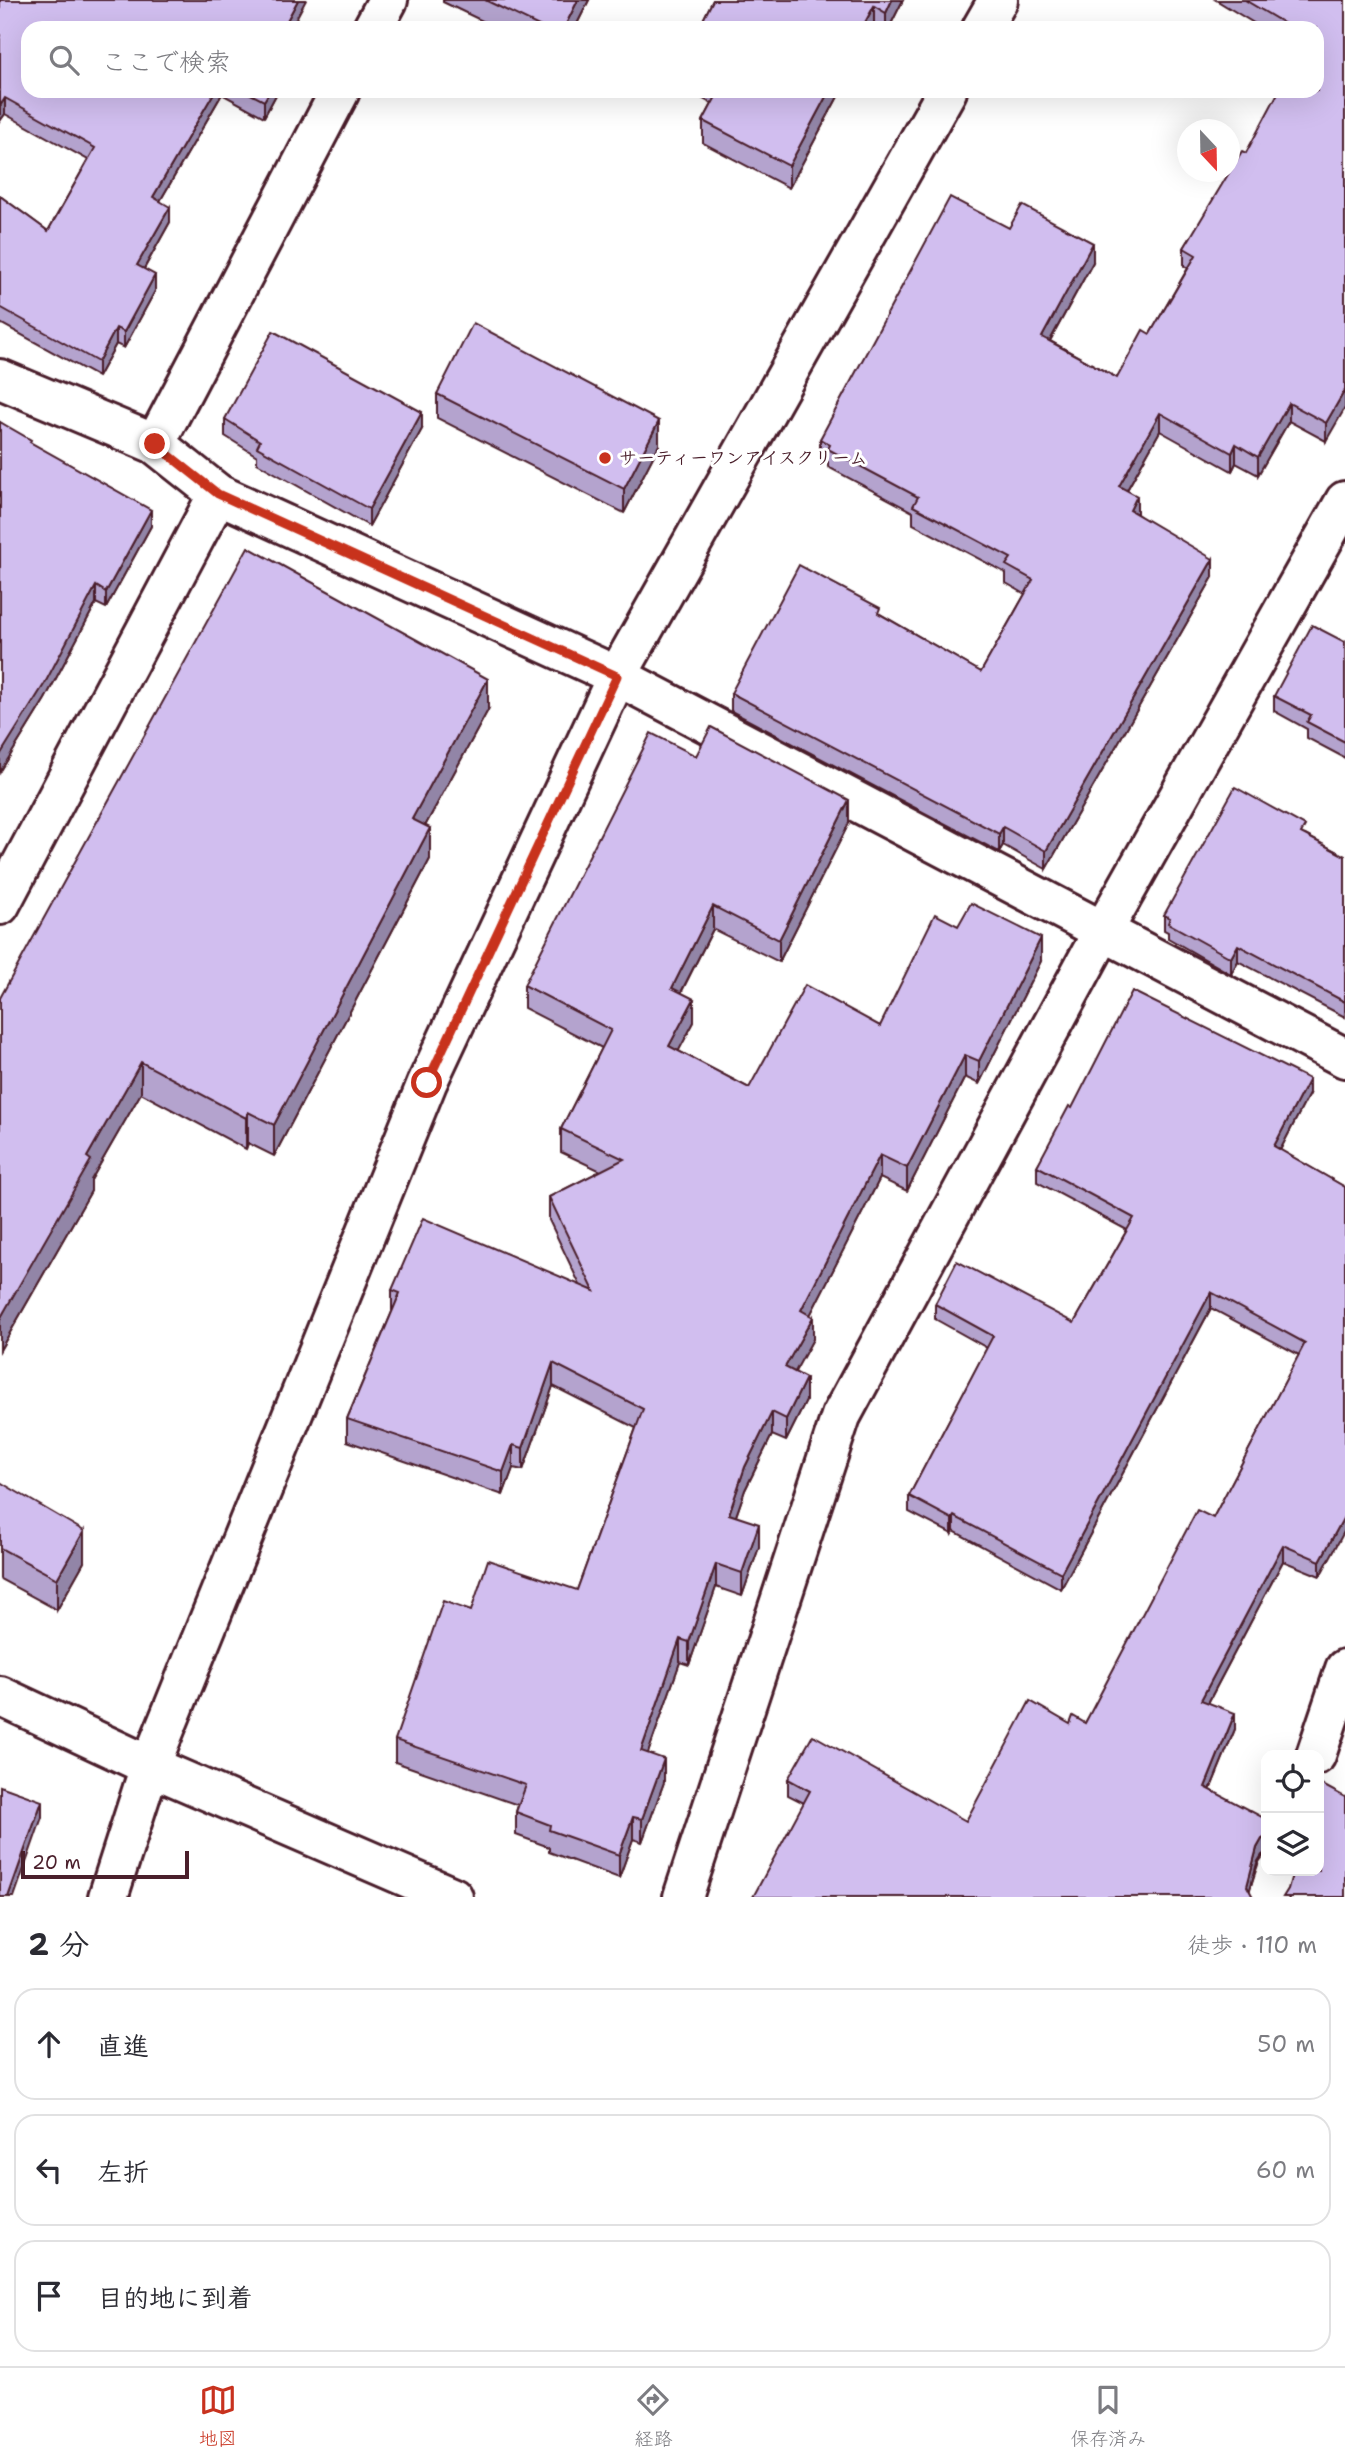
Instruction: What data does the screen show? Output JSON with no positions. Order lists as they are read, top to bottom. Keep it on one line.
{"places":["サーティーワンアイスクリーム"],"scale_bar":"20 m","north":"bottom","page":{"search":"ここで検索","scale":"20 m","heading":["2 分","徒歩 · 110 m"],"list":[["直進","50 m"],["左折","60 m"],"目的地に到着"],"nav":["地図","経路","保存済み"]}}
